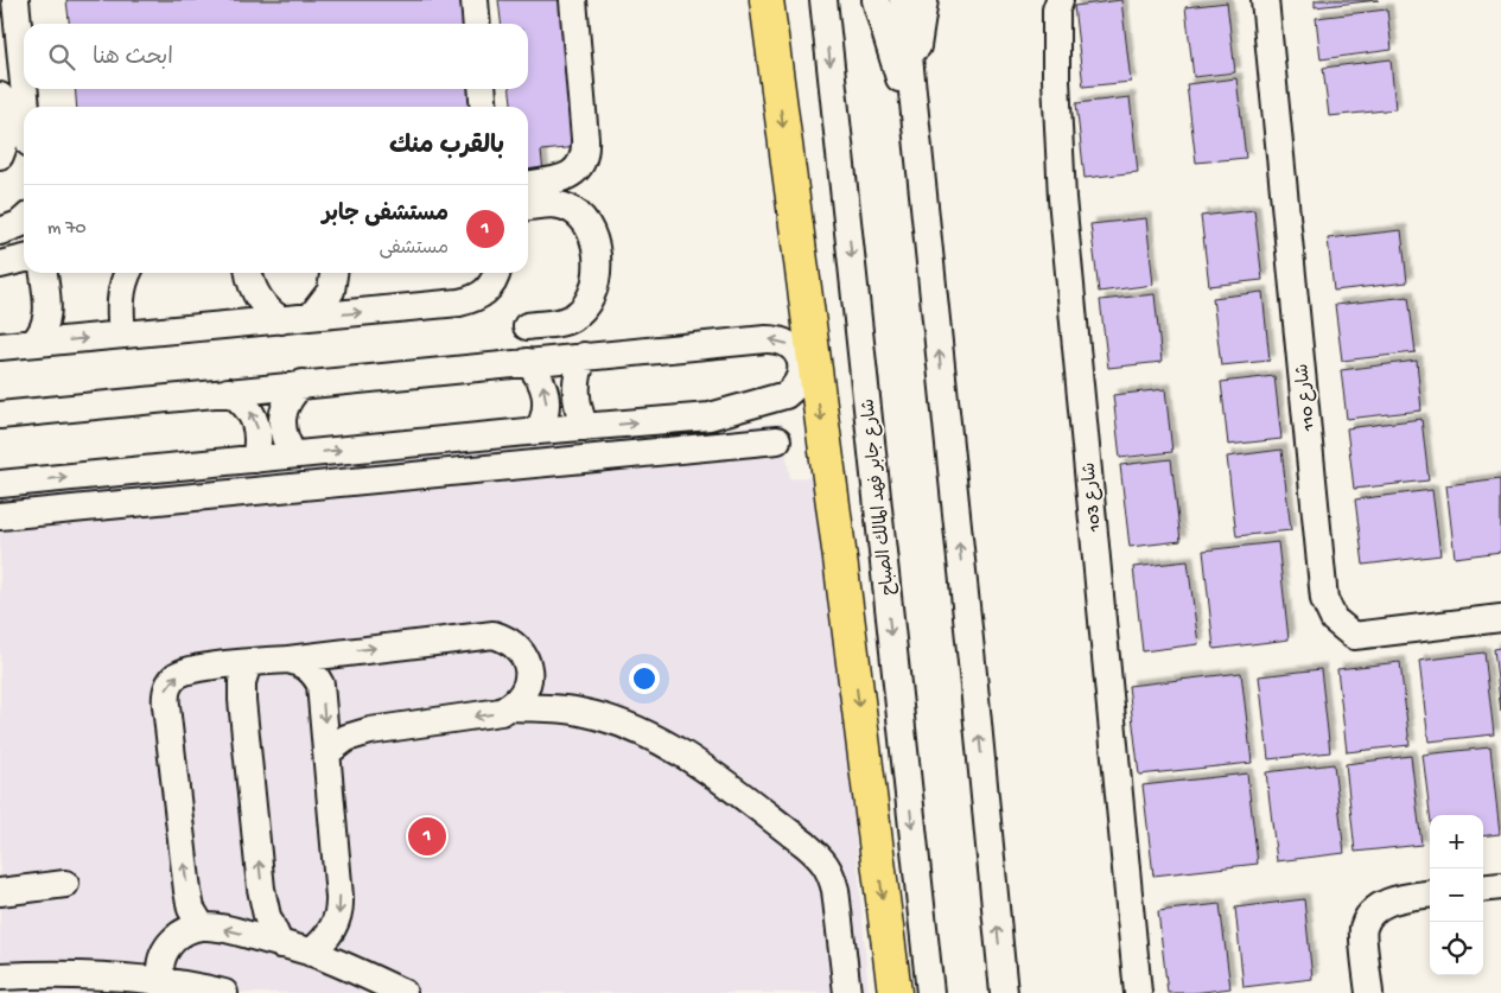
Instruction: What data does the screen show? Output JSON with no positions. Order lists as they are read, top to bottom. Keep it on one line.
{"streets":{"street":["شارع 110","شارع جابر فهد المالك الصباح","شارع 103"]},"page":{"search":"ابحث هنا","heading":"بالقرب منك","list":[{"mark":"1","name":"مستشفى جابر","note":"مستشفى","value":"70 m"}],"map_buttons":["+","−"],"pins":"1"}}
